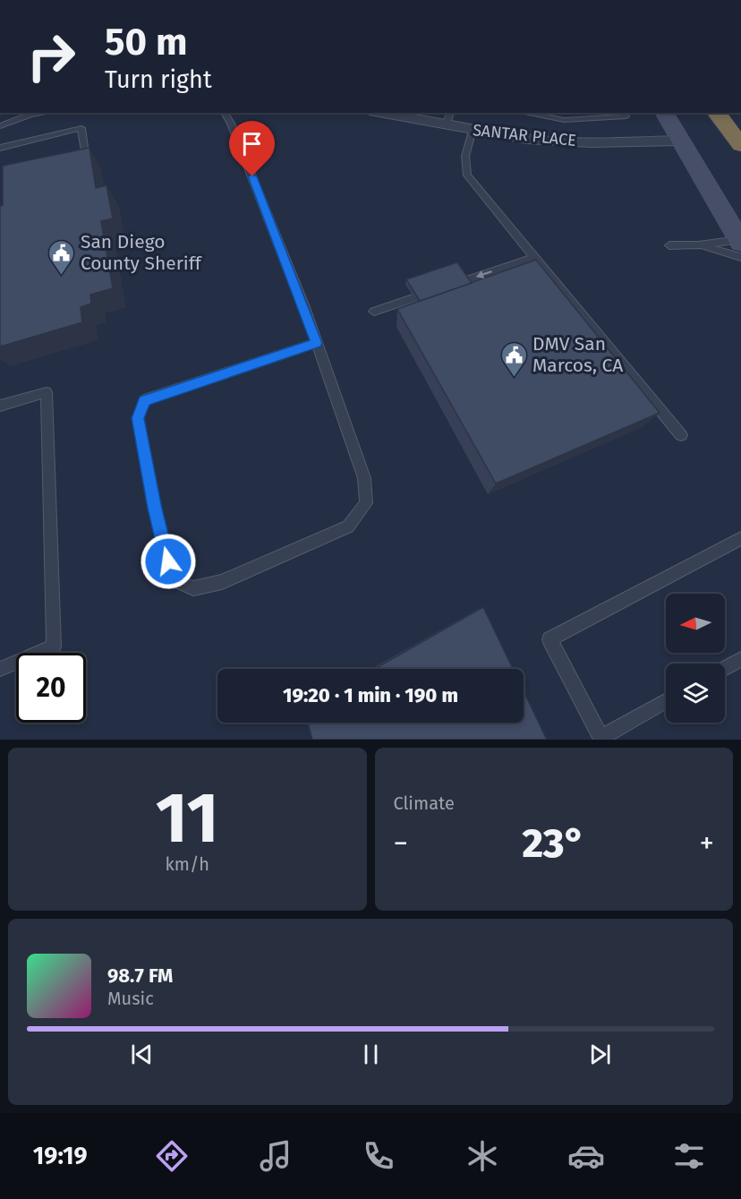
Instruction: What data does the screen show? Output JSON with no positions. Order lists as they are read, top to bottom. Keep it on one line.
{"streets":{"street":["SANTAR PLACE"]},"places":{"public building":["San Diego County Sheriff","DMV San Marcos, CA"]},"north":"left","page":{"turn":["50 m","Turn right"],"limit":"20","trip":"19:20 · 1 min · 190 m","tile":[["11","km/h"],"Climate"],"heat":["−","23°","+"],"song":["98.7 FM","Music"],"tabs":"19:19"}}
